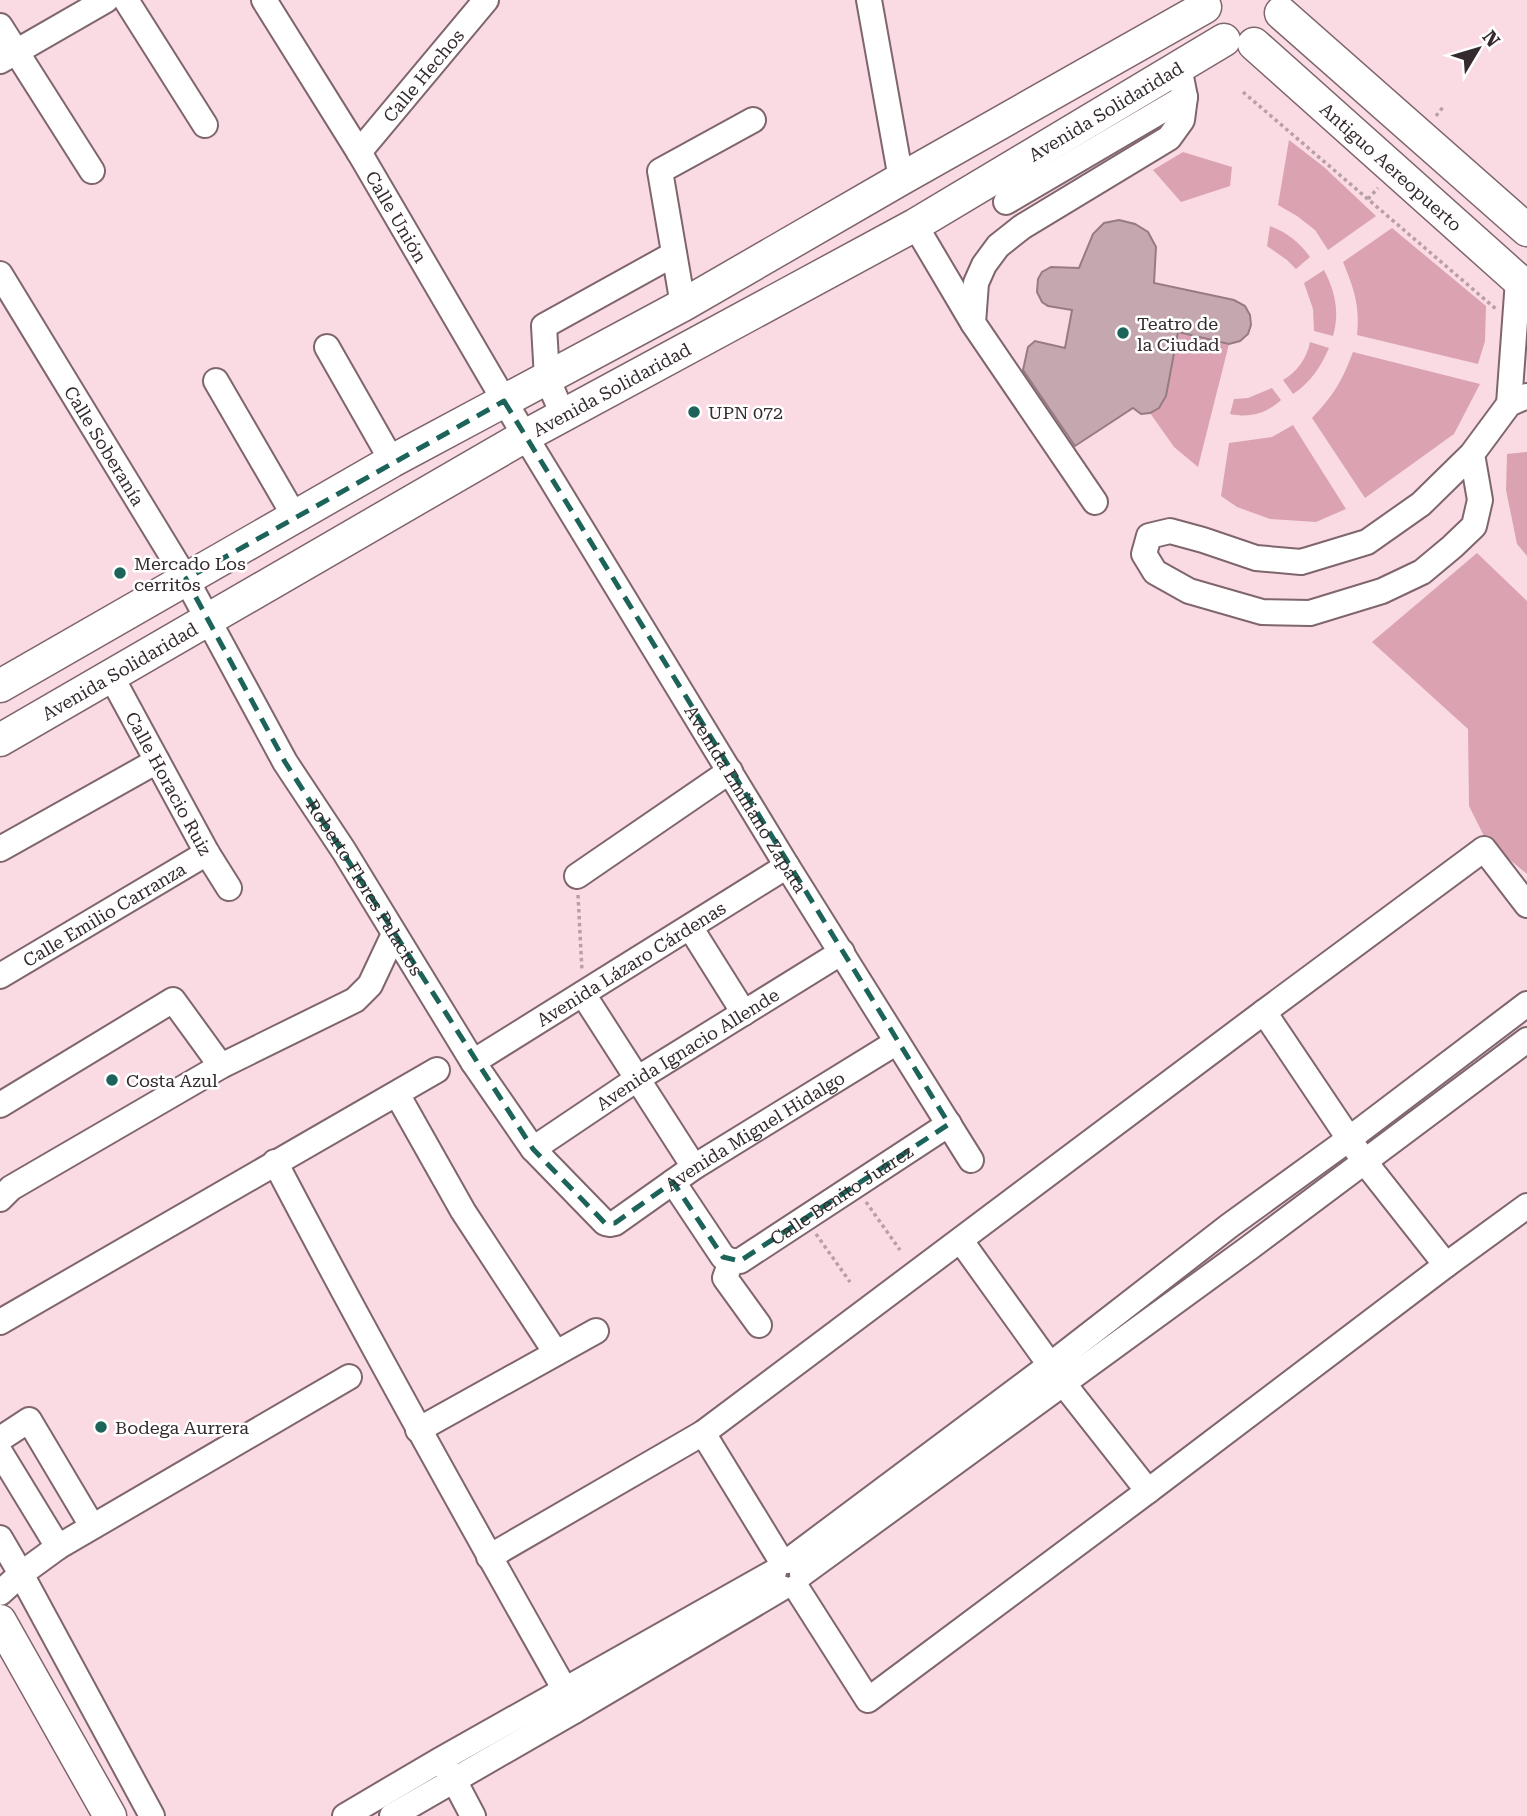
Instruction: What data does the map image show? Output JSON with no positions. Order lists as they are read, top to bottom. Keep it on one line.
{"streets":{"main road":["Avenida Solidaridad","Antiguo Aereopuerto"],"street":["Calle Hechos","Calle Unión","Calle Soberanía","Calle Horacio Ruiz","Avenida Emiliano Zapata","Roberto Flores Palacios","Calle Emilio Carranza","Avenida Lázaro Cárdenas","Avenida Ignacio Allende","Avenida Miguel Hidalgo","Calle Benito Juárez"]},"crossings":[["Calle Hechos","Calle Unión"],["Avenida Solidaridad","Antiguo Aereopuerto"],["Avenida Solidaridad","Calle Unión"],["Avenida Solidaridad","Calle Soberanía"],["Avenida Solidaridad","Calle Horacio Ruiz"],["Avenida Solidaridad","Avenida Emiliano Zapata"],["Avenida Solidaridad","Roberto Flores Palacios"],["Calle Unión","Avenida Emiliano Zapata"],["Calle Soberanía","Roberto Flores Palacios"],["Calle Horacio Ruiz","Calle Emilio Carranza"],["Avenida Emiliano Zapata","Avenida Lázaro Cárdenas"],["Avenida Emiliano Zapata","Avenida Ignacio Allende"],["Avenida Emiliano Zapata","Avenida Miguel Hidalgo"],["Avenida Emiliano Zapata","Calle Benito Juárez"],["Roberto Flores Palacios","Avenida Lázaro Cárdenas"],["Roberto Flores Palacios","Avenida Ignacio Allende"],["Roberto Flores Palacios","Avenida Miguel Hidalgo"],["Avenida Ignacio Allende","Avenida Miguel Hidalgo"]],"places":["Teatro de la Ciudad","UPN 072","Mercado Los cerritos","Costa Azul","Bodega Aurrera"],"north":"top right"}
